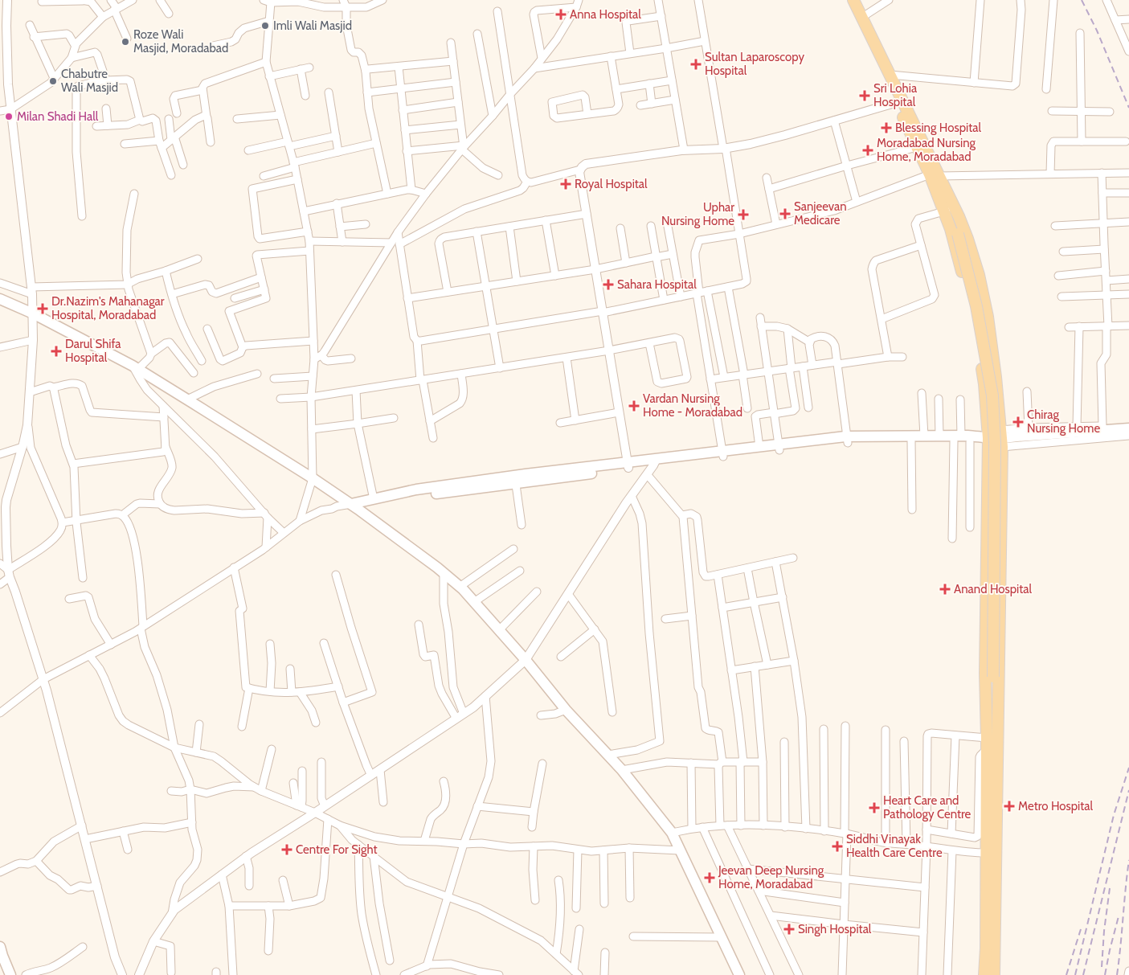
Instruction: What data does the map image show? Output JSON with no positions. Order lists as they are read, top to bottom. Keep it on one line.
{"places":{"health":["Anna Hospital","Sultan Laparoscopy Hospital","Sri Lohia Hospital","Blessing Hospital","Moradabad Nursing Home, Moradabad","Royal Hospital","Sanjeevan Medicare","Uphar Nursing Home","Sahara Hospital","Dr.Nazim's Mahanagar Hospital, Moradabad","Darul Shifa Hospital","Vardan Nursing Home - Moradabad","Chirag Nursing Home","Anand Hospital","Metro Hospital","Heart Care and Pathology Centre","Siddhi Vinayak Health Care Centre","Centre For Sight","Jeevan Deep Nursing Home, Moradabad","Singh Hospital"],"other":["Imli Wali Masjid","Roze Wali Masjid, Moradabad","Chabutre Wali Masjid","Milan Shadi Hall"]}}
